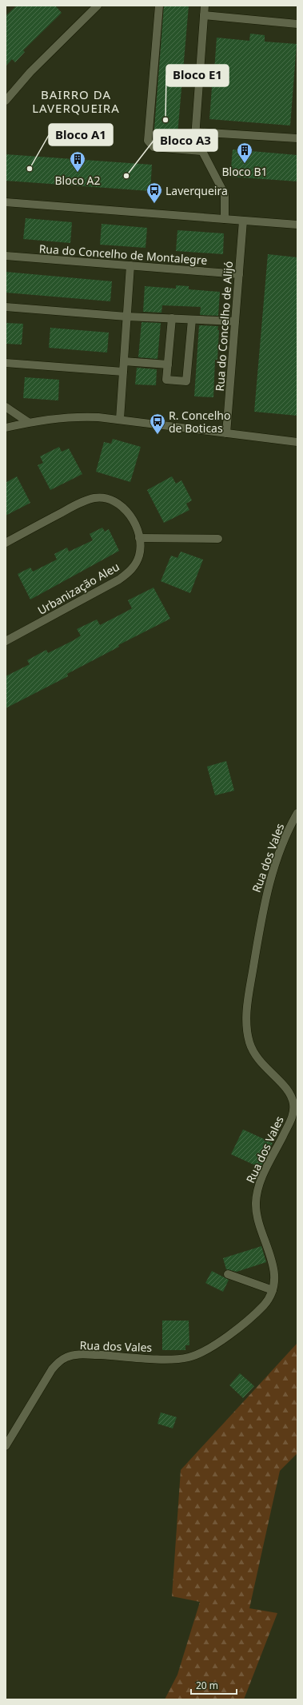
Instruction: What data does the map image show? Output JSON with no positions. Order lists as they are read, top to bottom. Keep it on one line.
{"streets":{"street":["Rua do Concelho de Montalegre","Rua do Concelho de Alijó","Urbanização Aleu","Rua dos Vales"]},"crossings":[["Rua do Concelho de Montalegre","Rua do Concelho de Alijó"]],"districts":["BAIRRO DA LAVERQUEIRA"],"places":{"other":["Bloco E1","Bloco A1","Bloco A3"],"building":["Bloco B1","Bloco A2"],"bus stop":["Laverqueira","R. Concelho de Boticas"]},"scale_bar":"20 m"}
